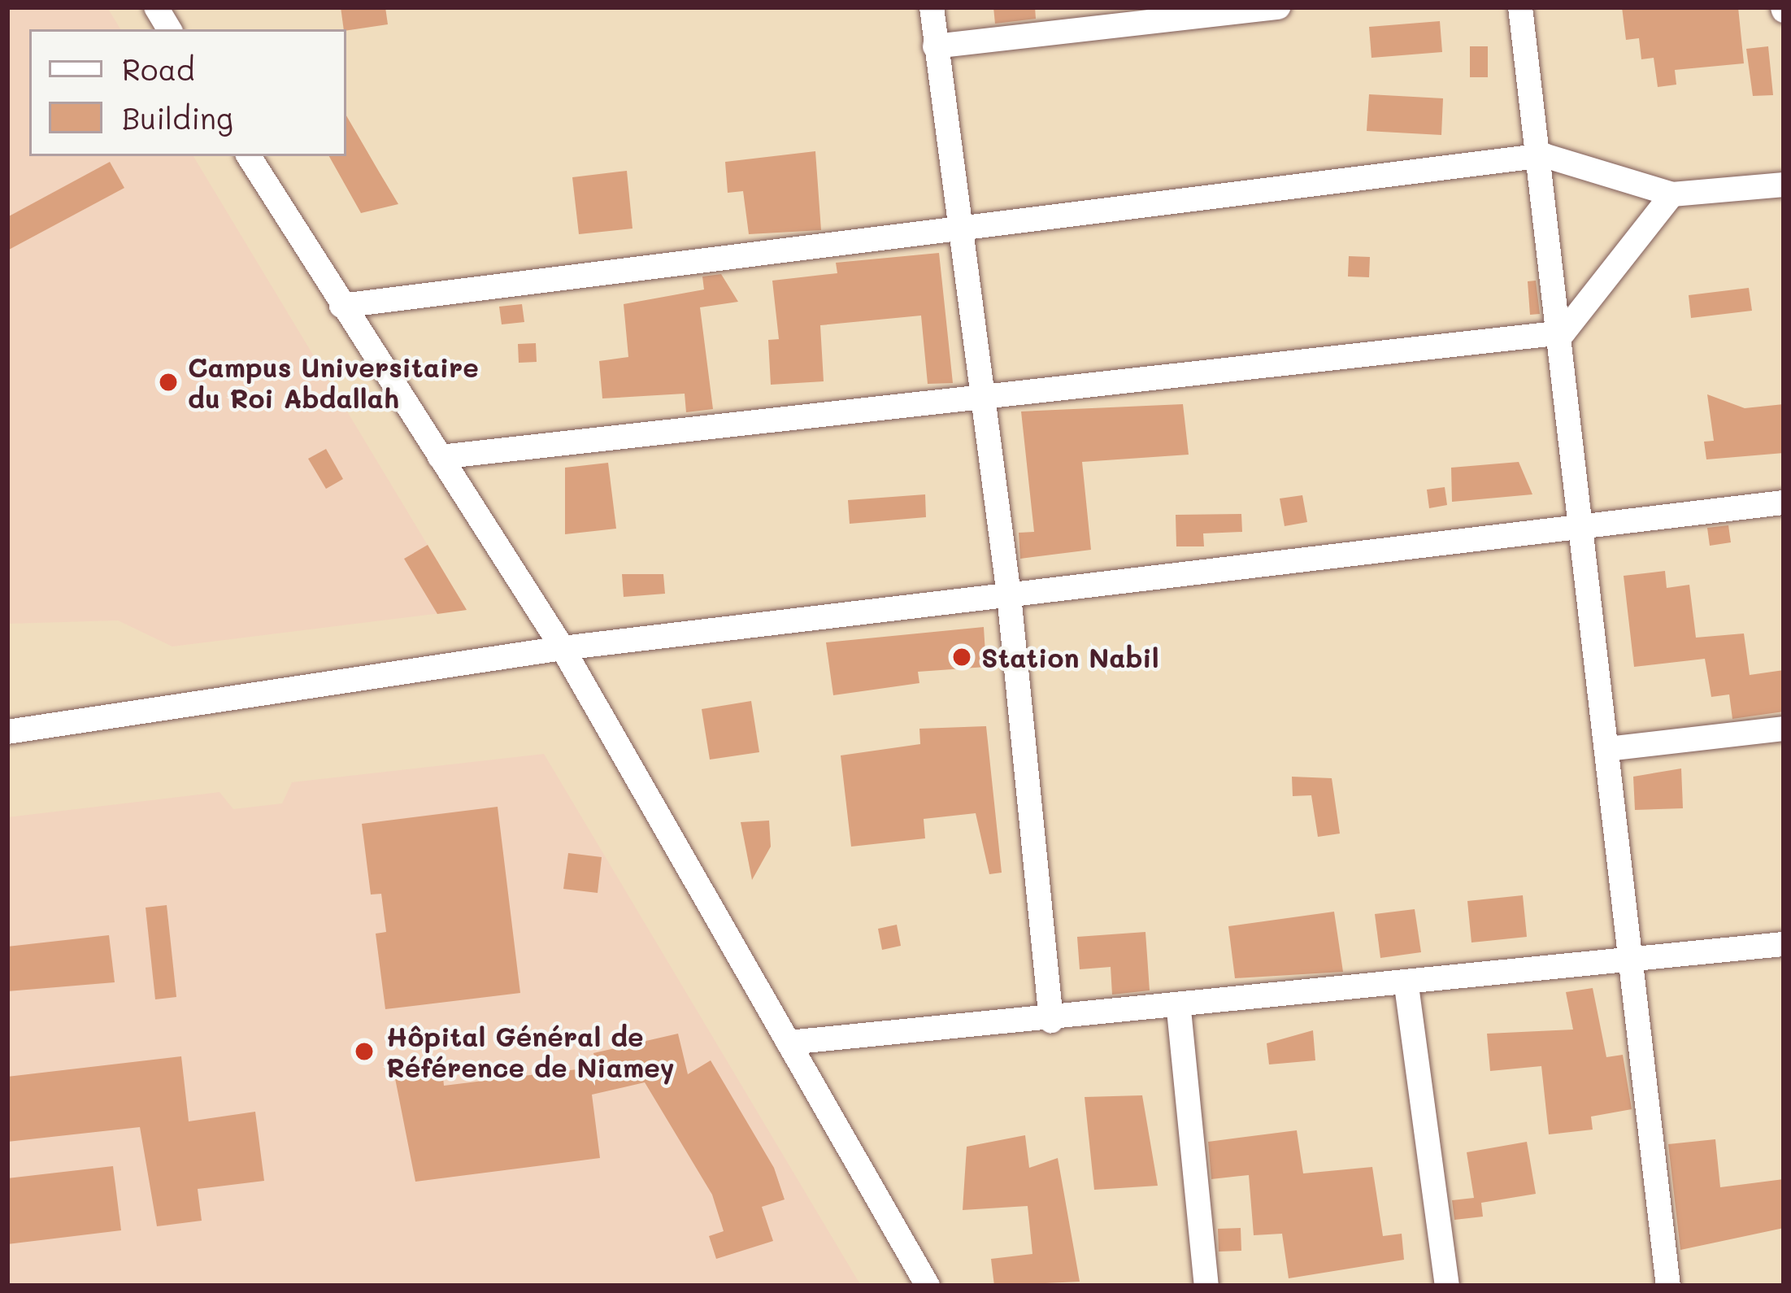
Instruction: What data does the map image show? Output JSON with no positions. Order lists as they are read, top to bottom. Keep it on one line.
{"places":["Campus Universitaire du Roi Abdallah","Station Nabil","Hôpital Général de Référence de Niamey"],"legend":["Road","Building"]}
